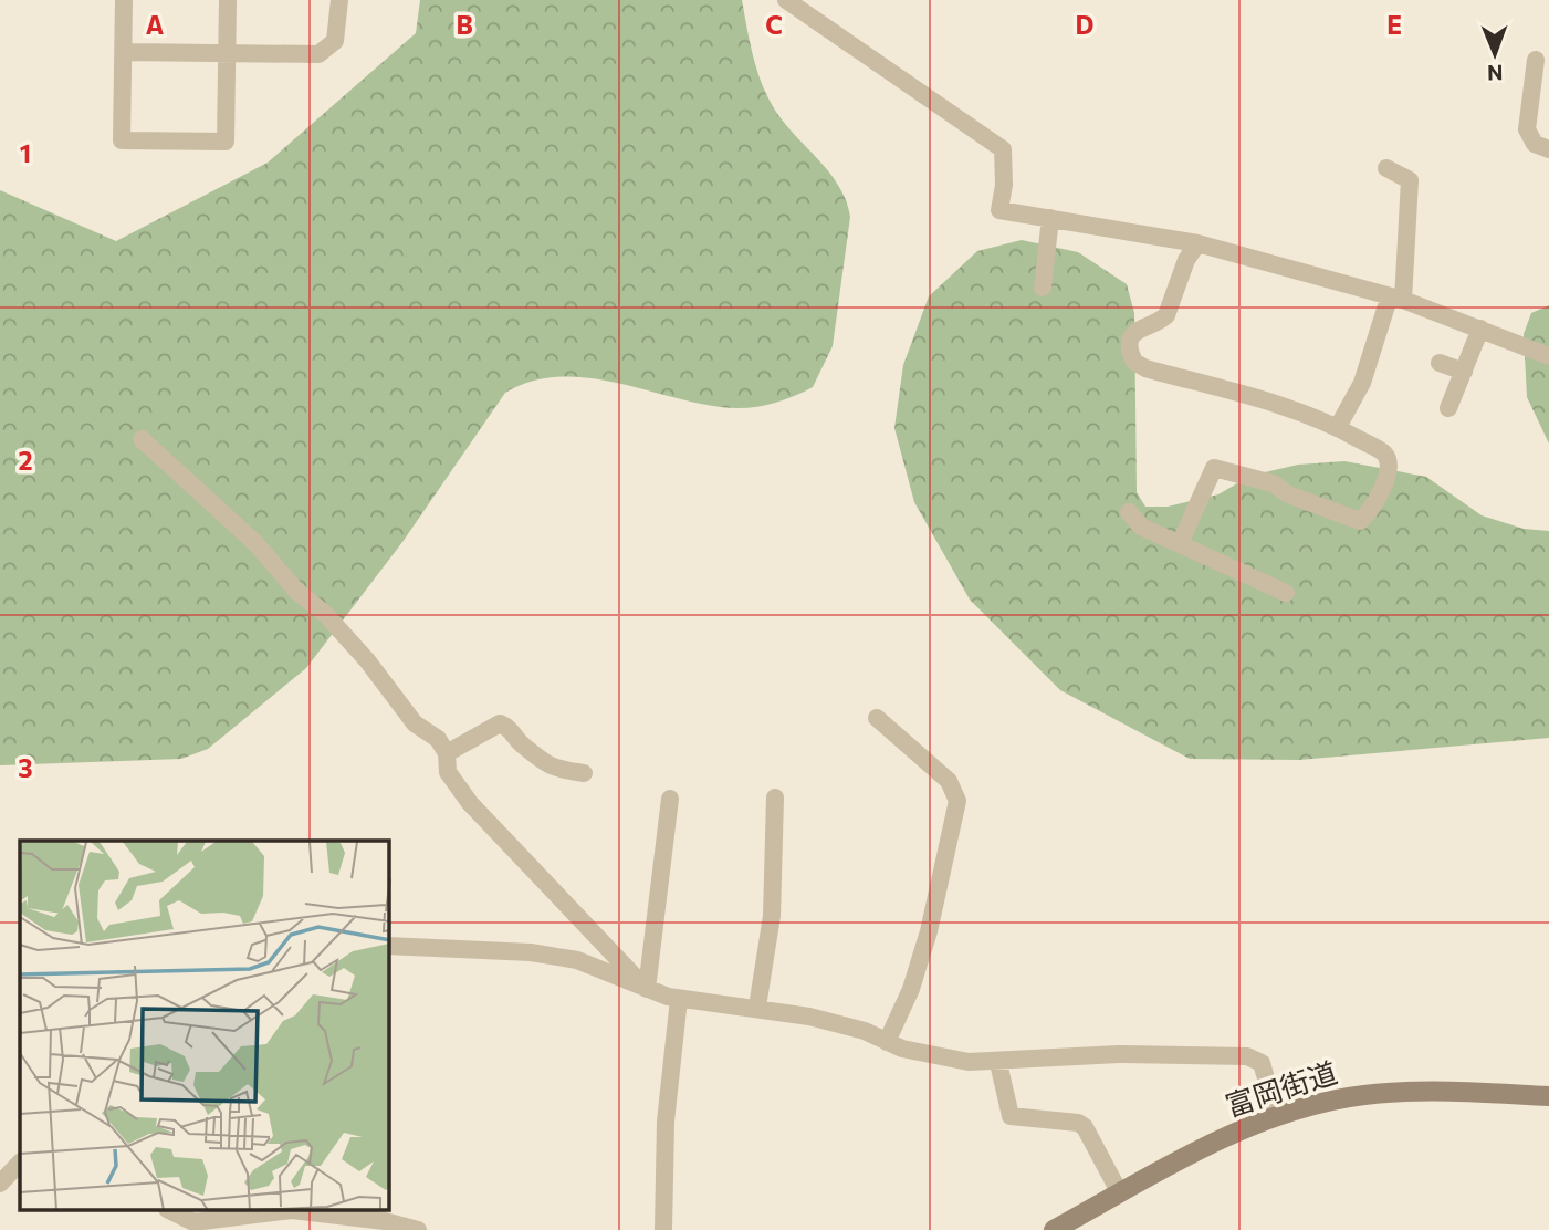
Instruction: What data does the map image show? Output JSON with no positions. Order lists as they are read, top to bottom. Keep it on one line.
{"streets":{"street":["富岡街道"]},"north":"bottom","grid":{"columns":["A","B","C","D","E"],"rows":["1","2","3"]}}
